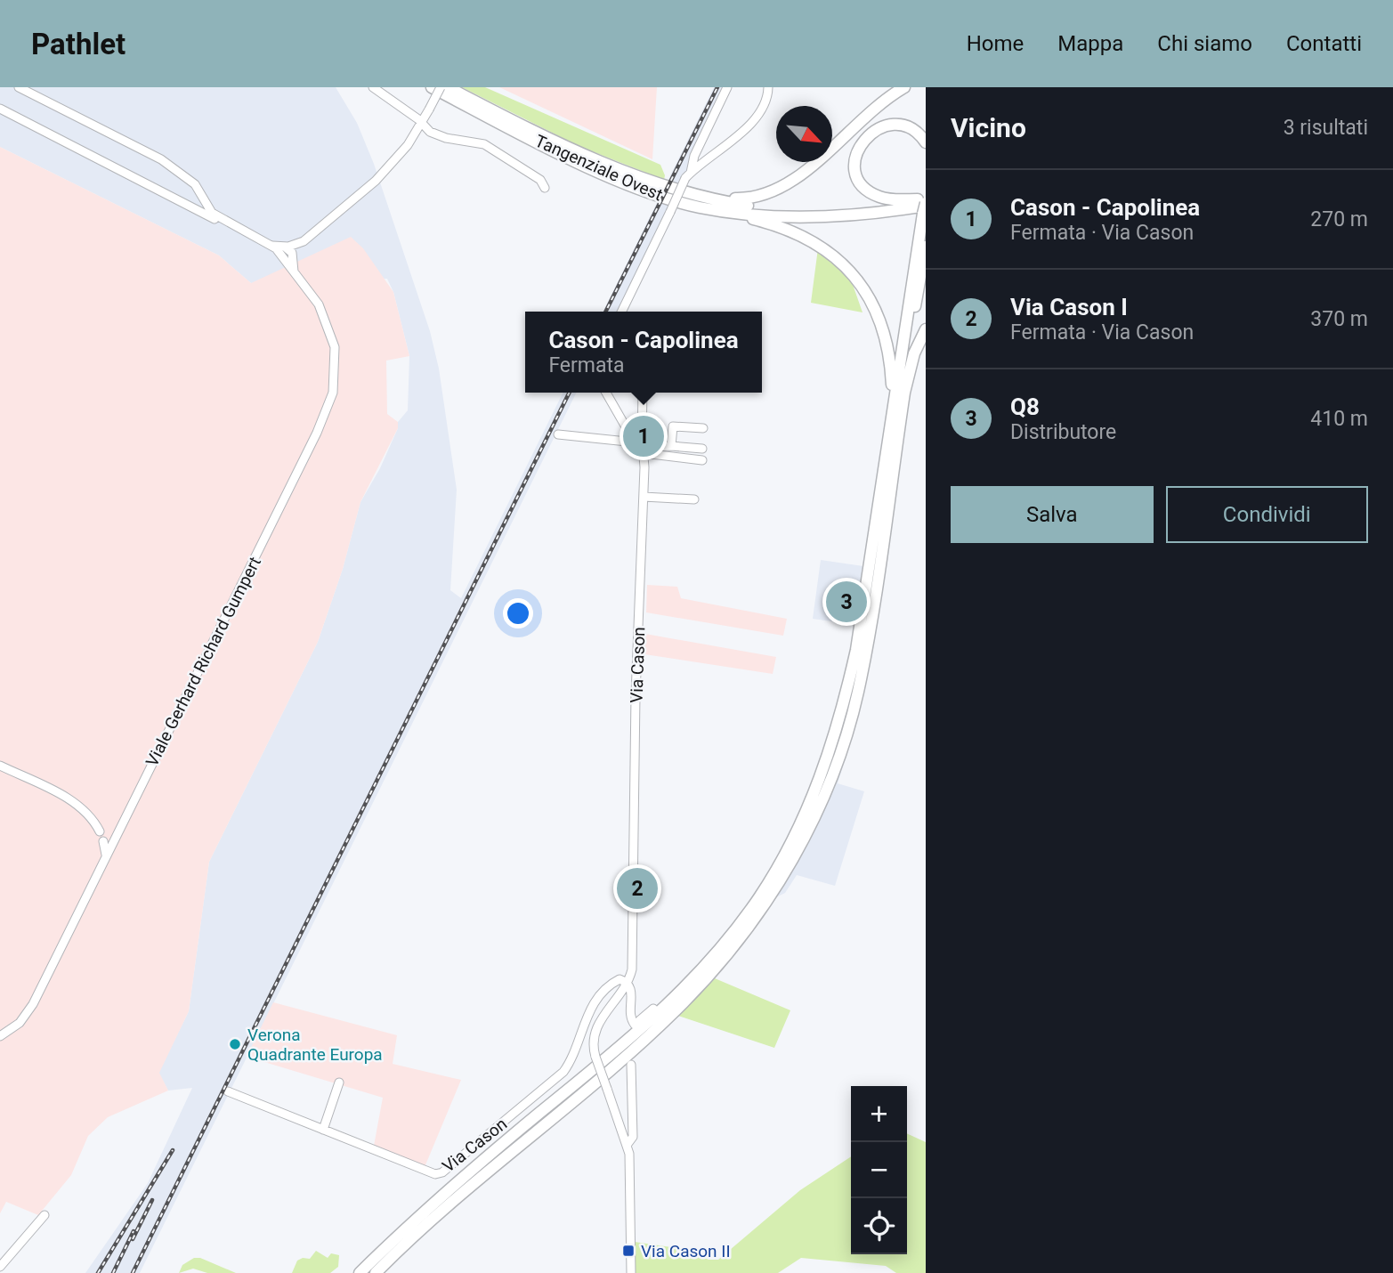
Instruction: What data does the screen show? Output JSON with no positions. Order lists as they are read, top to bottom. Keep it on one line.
{"streets":{"highway":["Tangenziale Ovest"],"street":["Viale Gerhard Richard Gumpert","Via Cason"]},"places":{"other":["Verona Quadrante Europa"],"transit":["Via Cason II"]},"north":"bottom right","page":{"header":"Pathlet","nav":["Home","Mappa","Chi siamo","Contatti"],"heading":["Vicino","3 risultati"],"list":[{"mark":"1","name":"Cason - Capolinea","note":"Fermata · Via Cason","value":"270 m"},{"mark":"2","name":"Via Cason I","note":"Fermata · Via Cason","value":"370 m"},{"mark":"3","name":"Q8","note":"Distributore","value":"410 m"}],"popup":["Cason - Capolinea","Fermata"],"pins":["1","3","2"],"buttons":["Salva","Condividi"],"map_buttons":["+","−"]}}
